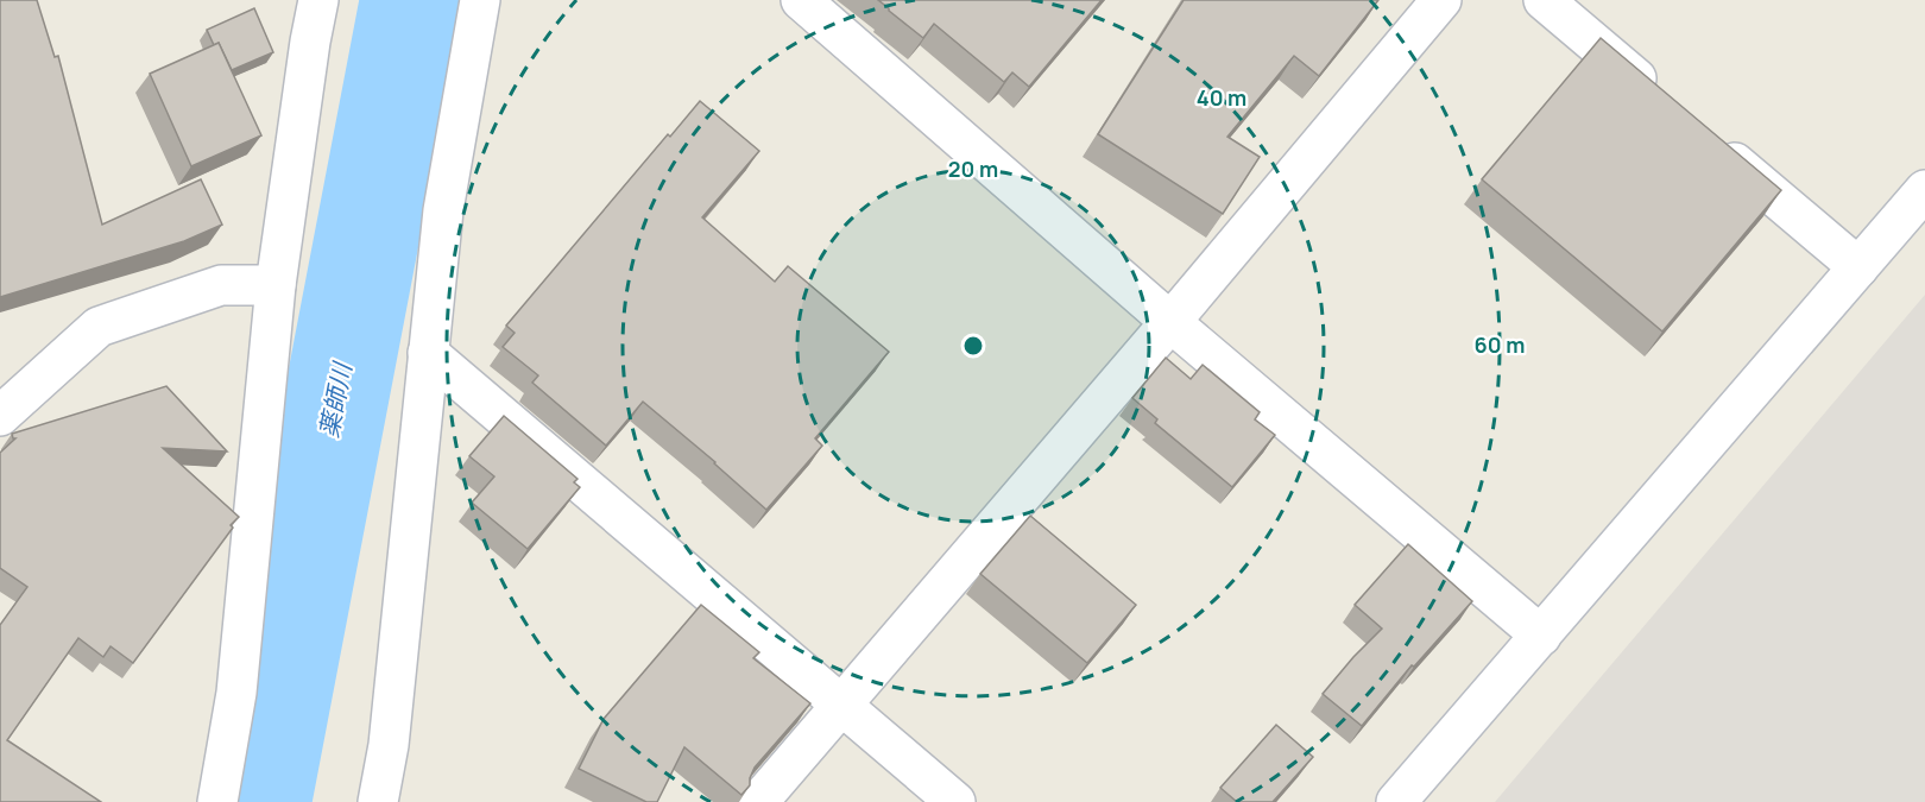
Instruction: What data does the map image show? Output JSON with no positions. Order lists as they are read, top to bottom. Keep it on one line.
{"water":["薬師川"],"rings":["40 m","20 m","60 m"]}
